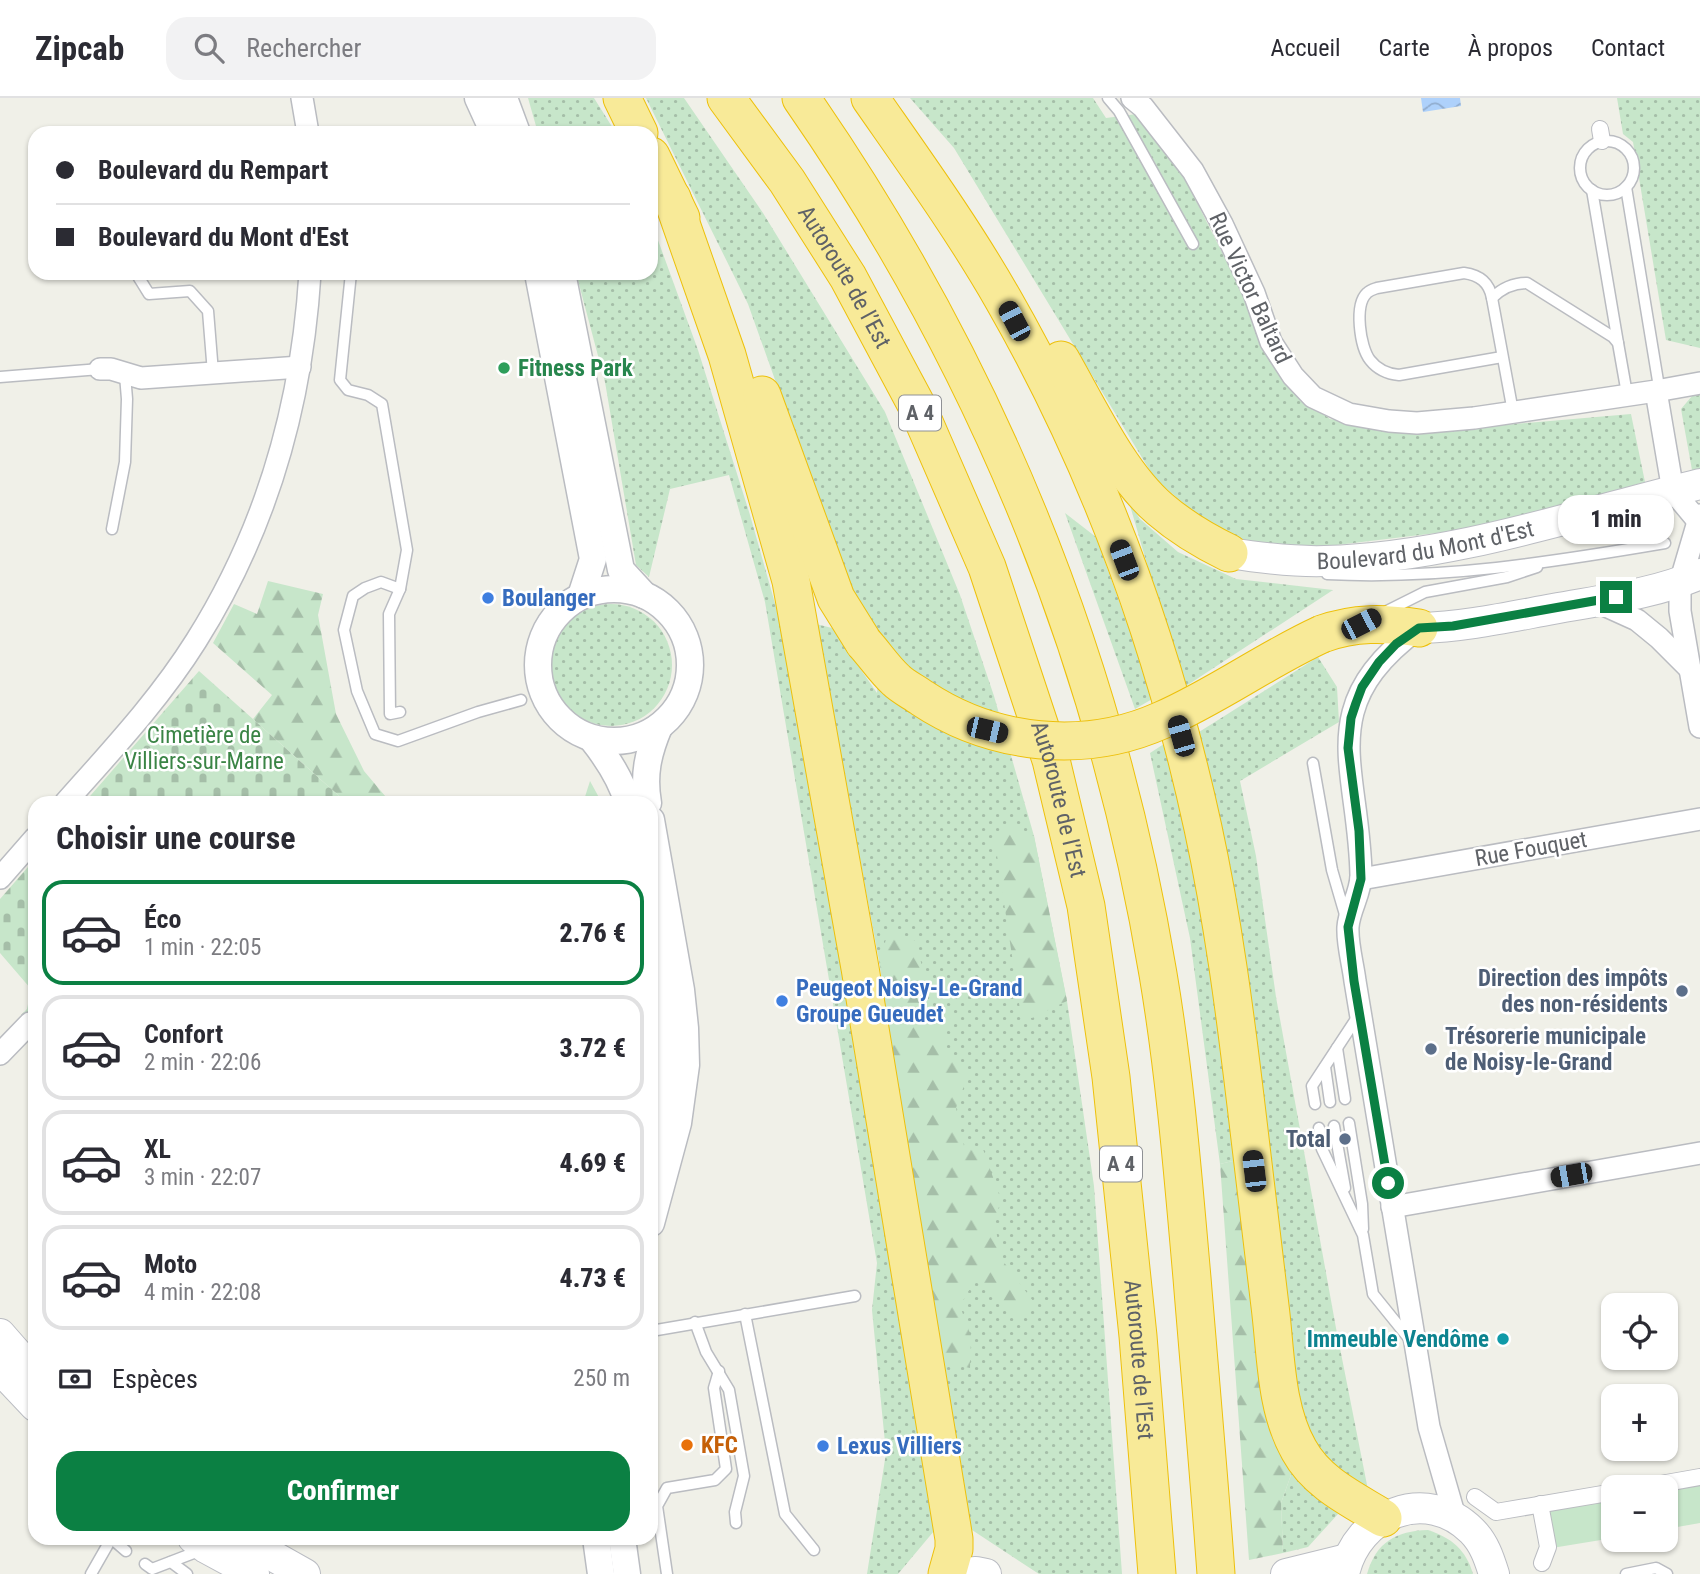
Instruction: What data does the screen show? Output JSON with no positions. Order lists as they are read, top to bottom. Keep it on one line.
{"streets":{"highway":["Autoroute de l’Est","A 4"],"main road":["Boulevard du Mont d'Est"],"street":["Rue Victor Baltard","Rue Fouquet"]},"parks":["Cimetière de Villiers-sur-Marne"],"places":["Fitness Park","Boulanger","Direction des impôts des non-résidents","Peugeot Noisy-Le-Grand Groupe Gueudet","Trésorerie municipale de Noisy-le-Grand","Total","Immeuble Vendôme","KFC","Lexus Villiers"],"page":{"header":"Zipcab","search":"Rechercher","nav":["Accueil","Carte","À propos","Contact"],"banner":["Boulevard du Rempart","Boulevard du Mont d'Est"],"bubble":"1 min","heading":"Choisir une course","list":[{"name":"Éco","note":"1 min · 22:05","value":"2.76 €"},{"name":"Confort","note":"2 min · 22:06","value":"3.72 €"},{"name":"XL","note":"3 min · 22:07","value":"4.69 €"},{"name":"Moto","note":"4 min · 22:08","value":"4.73 €"}],"map_buttons":["+","−"],"pay":["Espèces","250 m"],"buttons":"Confirmer"}}
